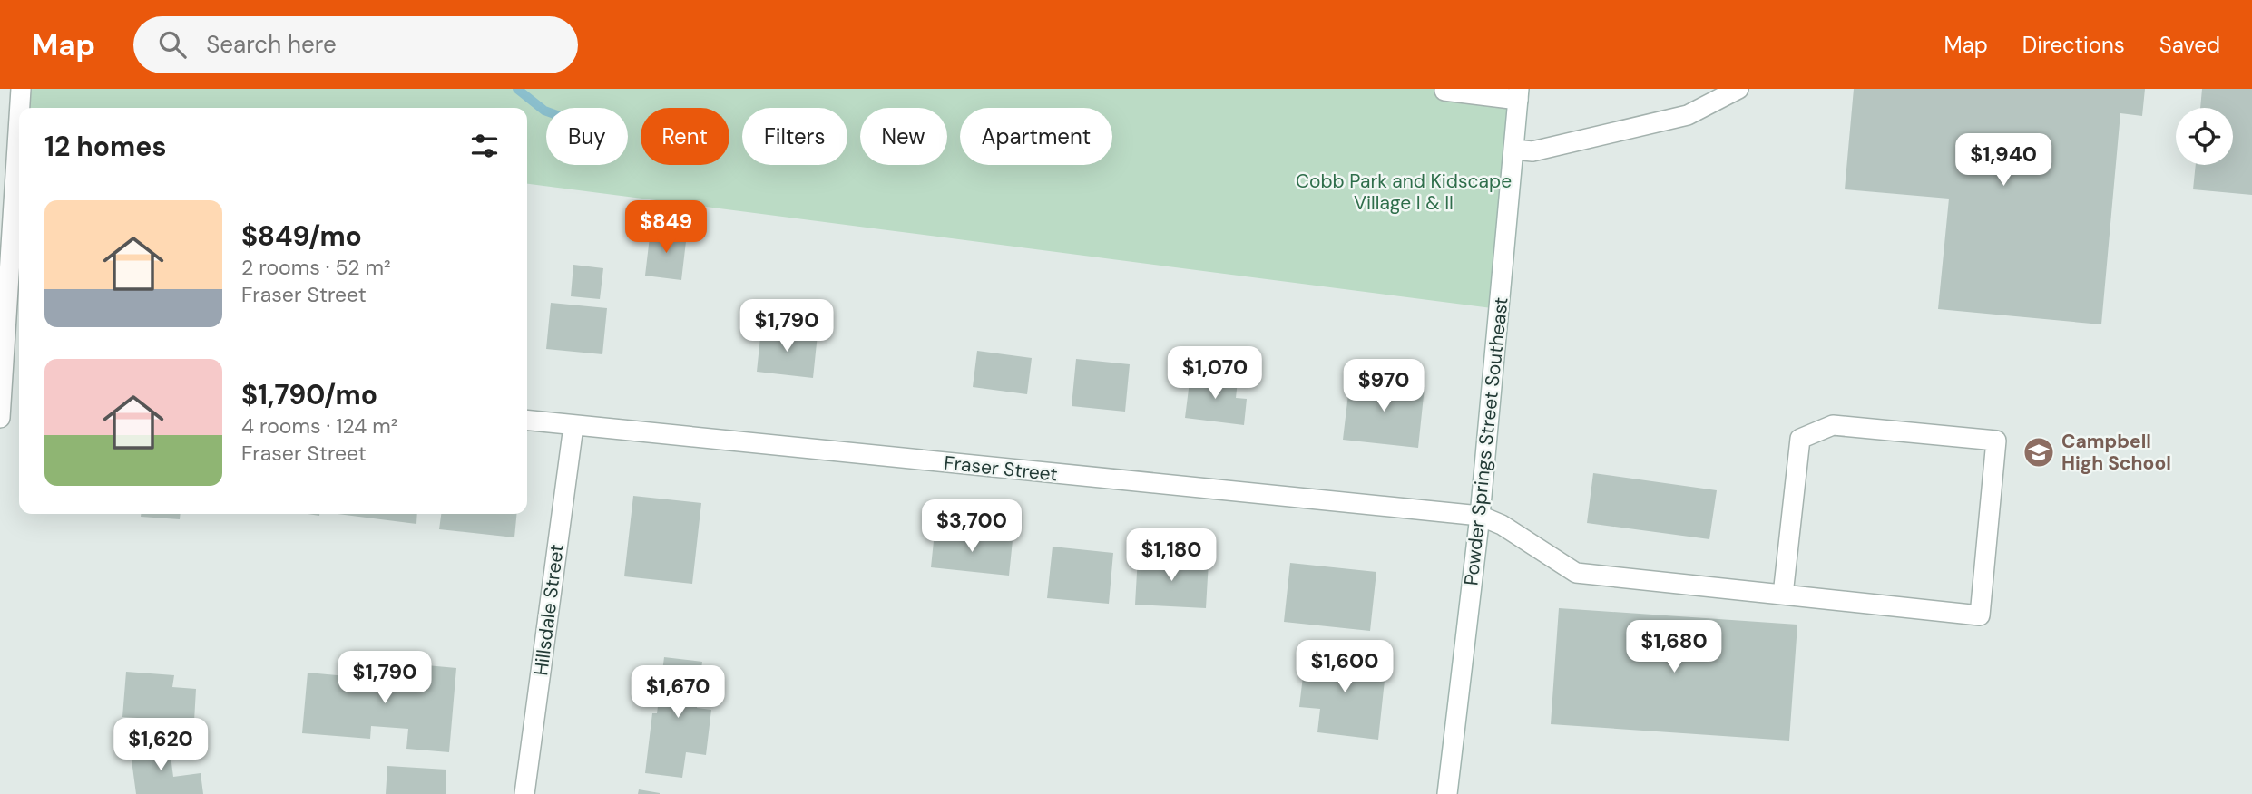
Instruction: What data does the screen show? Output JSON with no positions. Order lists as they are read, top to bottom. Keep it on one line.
{"streets":{"street":["Powder Springs Street Southeast","Fraser Street","Hillsdale Street"]},"crossings":[["Powder Springs Street Southeast","Fraser Street"],["Fraser Street","Hillsdale Street"]],"parks":["Cobb Park and Kidscape Village I & II"],"places":{"school or university":["Campbell High School"]},"page":{"header":"Map","search":"Search here","nav":["Map","Directions","Saved"],"chip":["Buy","Rent","Filters","New","Apartment"],"heading":"12 homes","price":["$1,940","$849","$1,790","$1,070","$970","$3,700","$1,180","$1,680","$1,600","$1,790","$1,670","$1,620"],"list":[{"name":"$849/mo","note":"2 rooms · 52 m² · Fraser Street"},{"name":"$1,790/mo","note":"4 rooms · 124 m² · Fraser Street"}]}}
